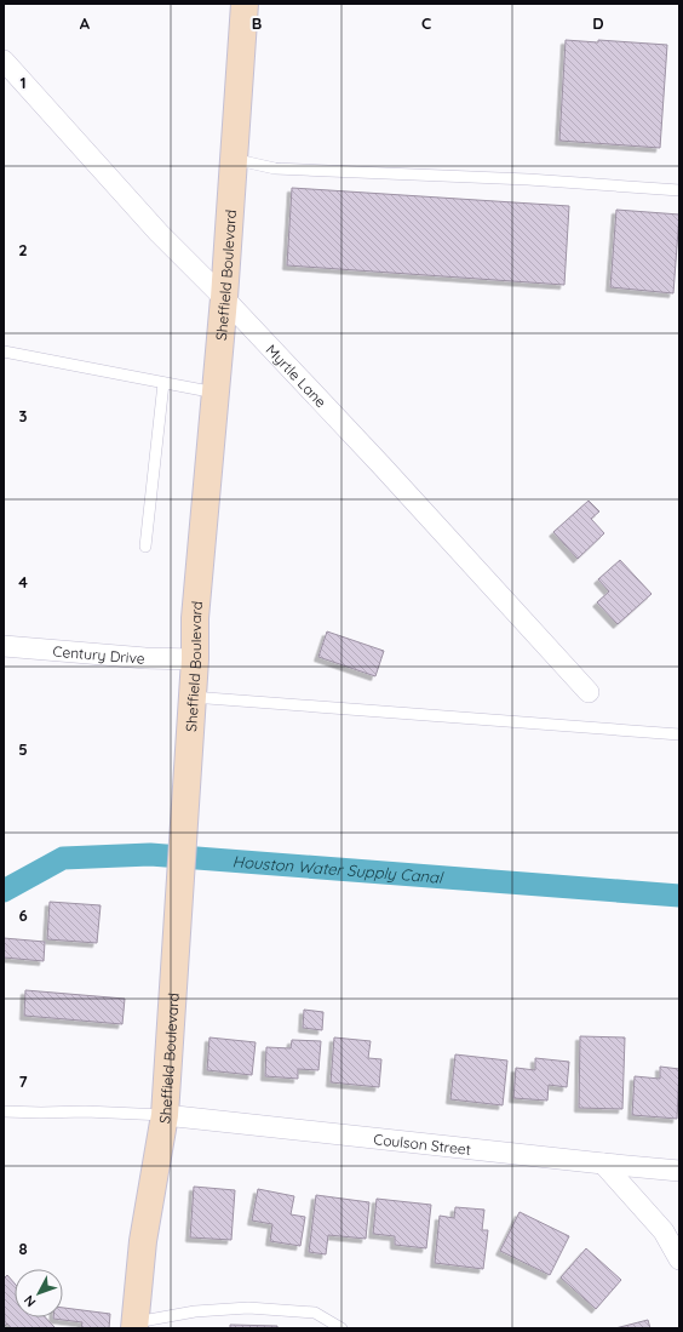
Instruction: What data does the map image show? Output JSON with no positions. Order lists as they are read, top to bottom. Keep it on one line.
{"streets":{"street":["Sheffield Boulevard","Myrtle Lane","Century Drive","Coulson Street"]},"crossings":[["Sheffield Boulevard","Myrtle Lane"],["Sheffield Boulevard","Century Drive"],["Sheffield Boulevard","Coulson Street"]],"water":["Houston Water Supply Canal"],"north":"bottom left","grid":{"columns":["A","B","C","D"],"rows":["1","2","3","4","5","6","7","8"]}}
